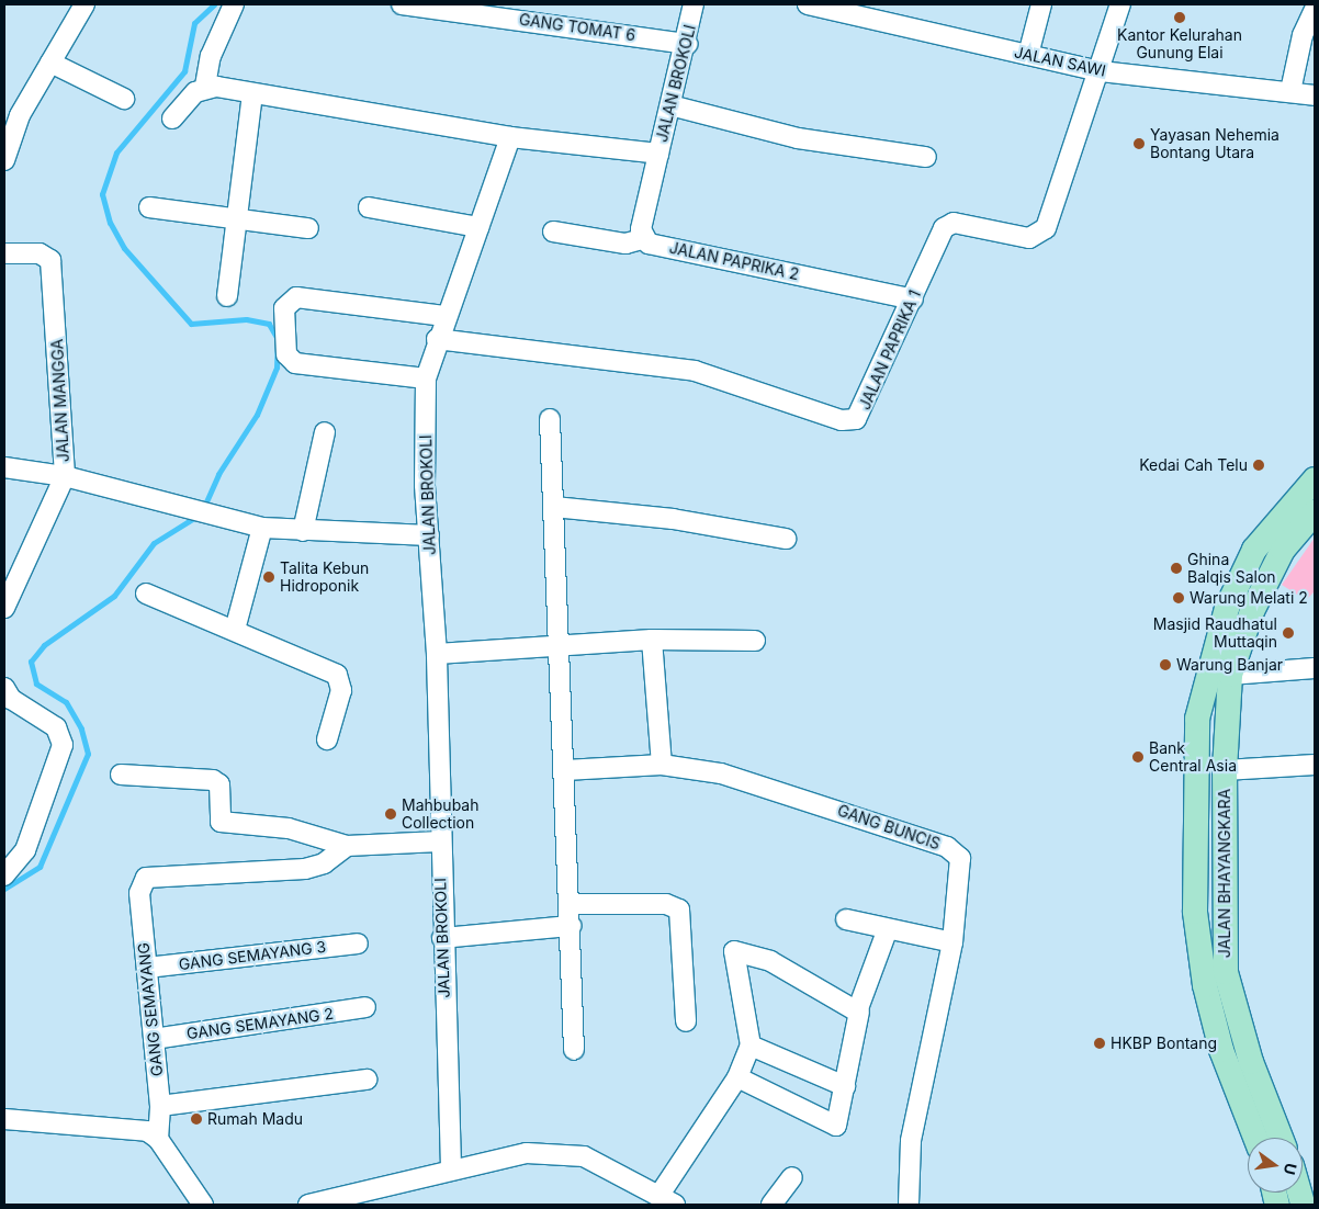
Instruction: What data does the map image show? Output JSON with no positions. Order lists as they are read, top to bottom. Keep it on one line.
{"streets":{"main road":["JALAN BHAYANGKARA"],"street":["GANG TOMAT 6","JALAN SAWI","JALAN BROKOLI","JALAN PAPRIKA 2","JALAN PAPRIKA 1","JALAN MANGGA","GANG BUNCIS","GANG SEMAYANG 3","GANG SEMAYANG","GANG SEMAYANG 2"]},"crossings":[["GANG TOMAT 6","JALAN BROKOLI"],["JALAN SAWI","JALAN PAPRIKA 1"],["JALAN BROKOLI","JALAN PAPRIKA 1"],["JALAN PAPRIKA 2","JALAN PAPRIKA 1"],["GANG SEMAYANG 3","GANG SEMAYANG"],["GANG SEMAYANG","GANG SEMAYANG 2"]],"places":["Kantor Kelurahan Gunung Elai","Yayasan Nehemia Bontang Utara","Kedai Cah Telu","Ghina Balqis Salon","Talita Kebun Hidroponik","Warung Melati 2","Masjid Raudhatul Muttaqin","Warung Banjar","Bank Central Asia","Mahbubah Collection","HKBP Bontang","Rumah Madu"],"north":"right"}
